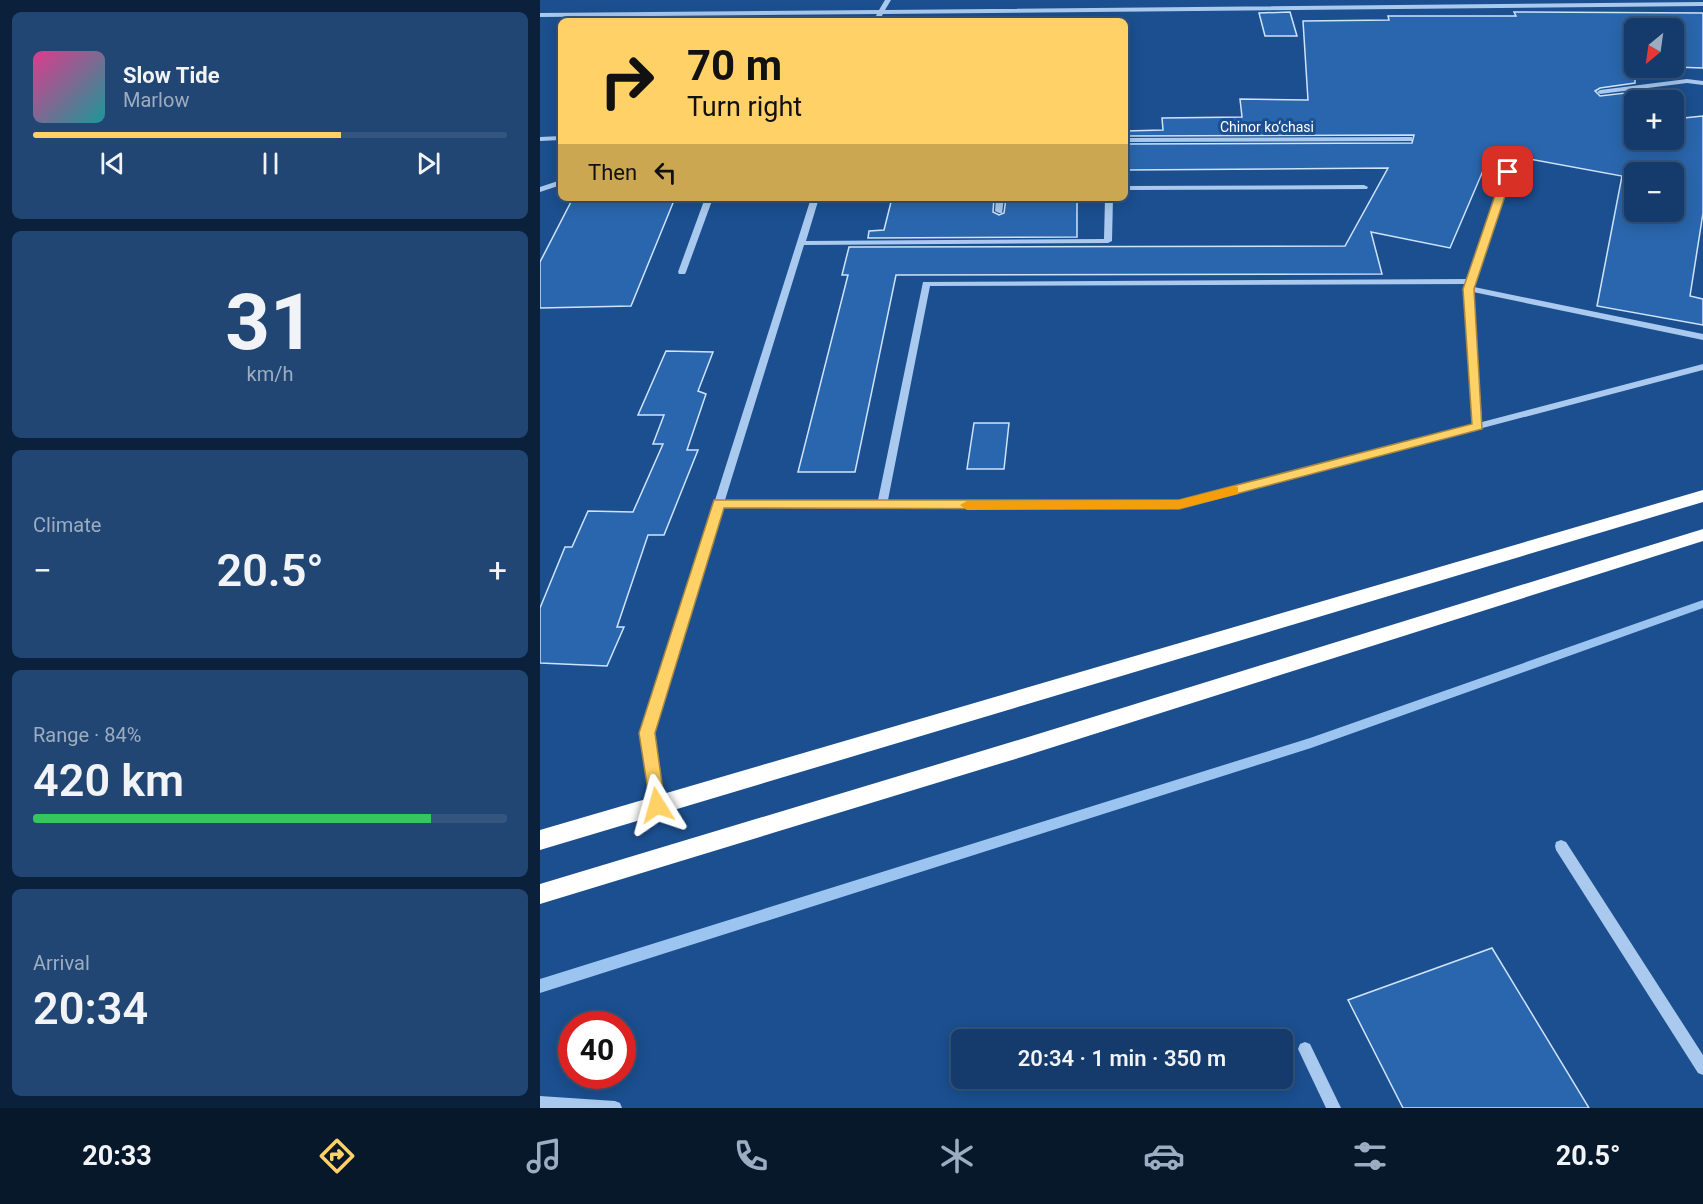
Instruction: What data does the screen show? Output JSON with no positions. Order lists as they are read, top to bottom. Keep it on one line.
{"streets":{"street":["Chinor ko‘chasi"]},"north":"bottom left","page":{"map_buttons":["+","−"],"turn":["70 m","Turn right"],"song":["Slow Tide","Marlow"],"then":"Then","tile":[["31","km/h"],"Climate",["Range · 84%","420 km"],["Arrival","20:34"]],"heat":["−","20.5°","+"],"limit":"40","trip":"20:34 · 1 min · 350 m","tabs":["20:33","20.5°"]}}
